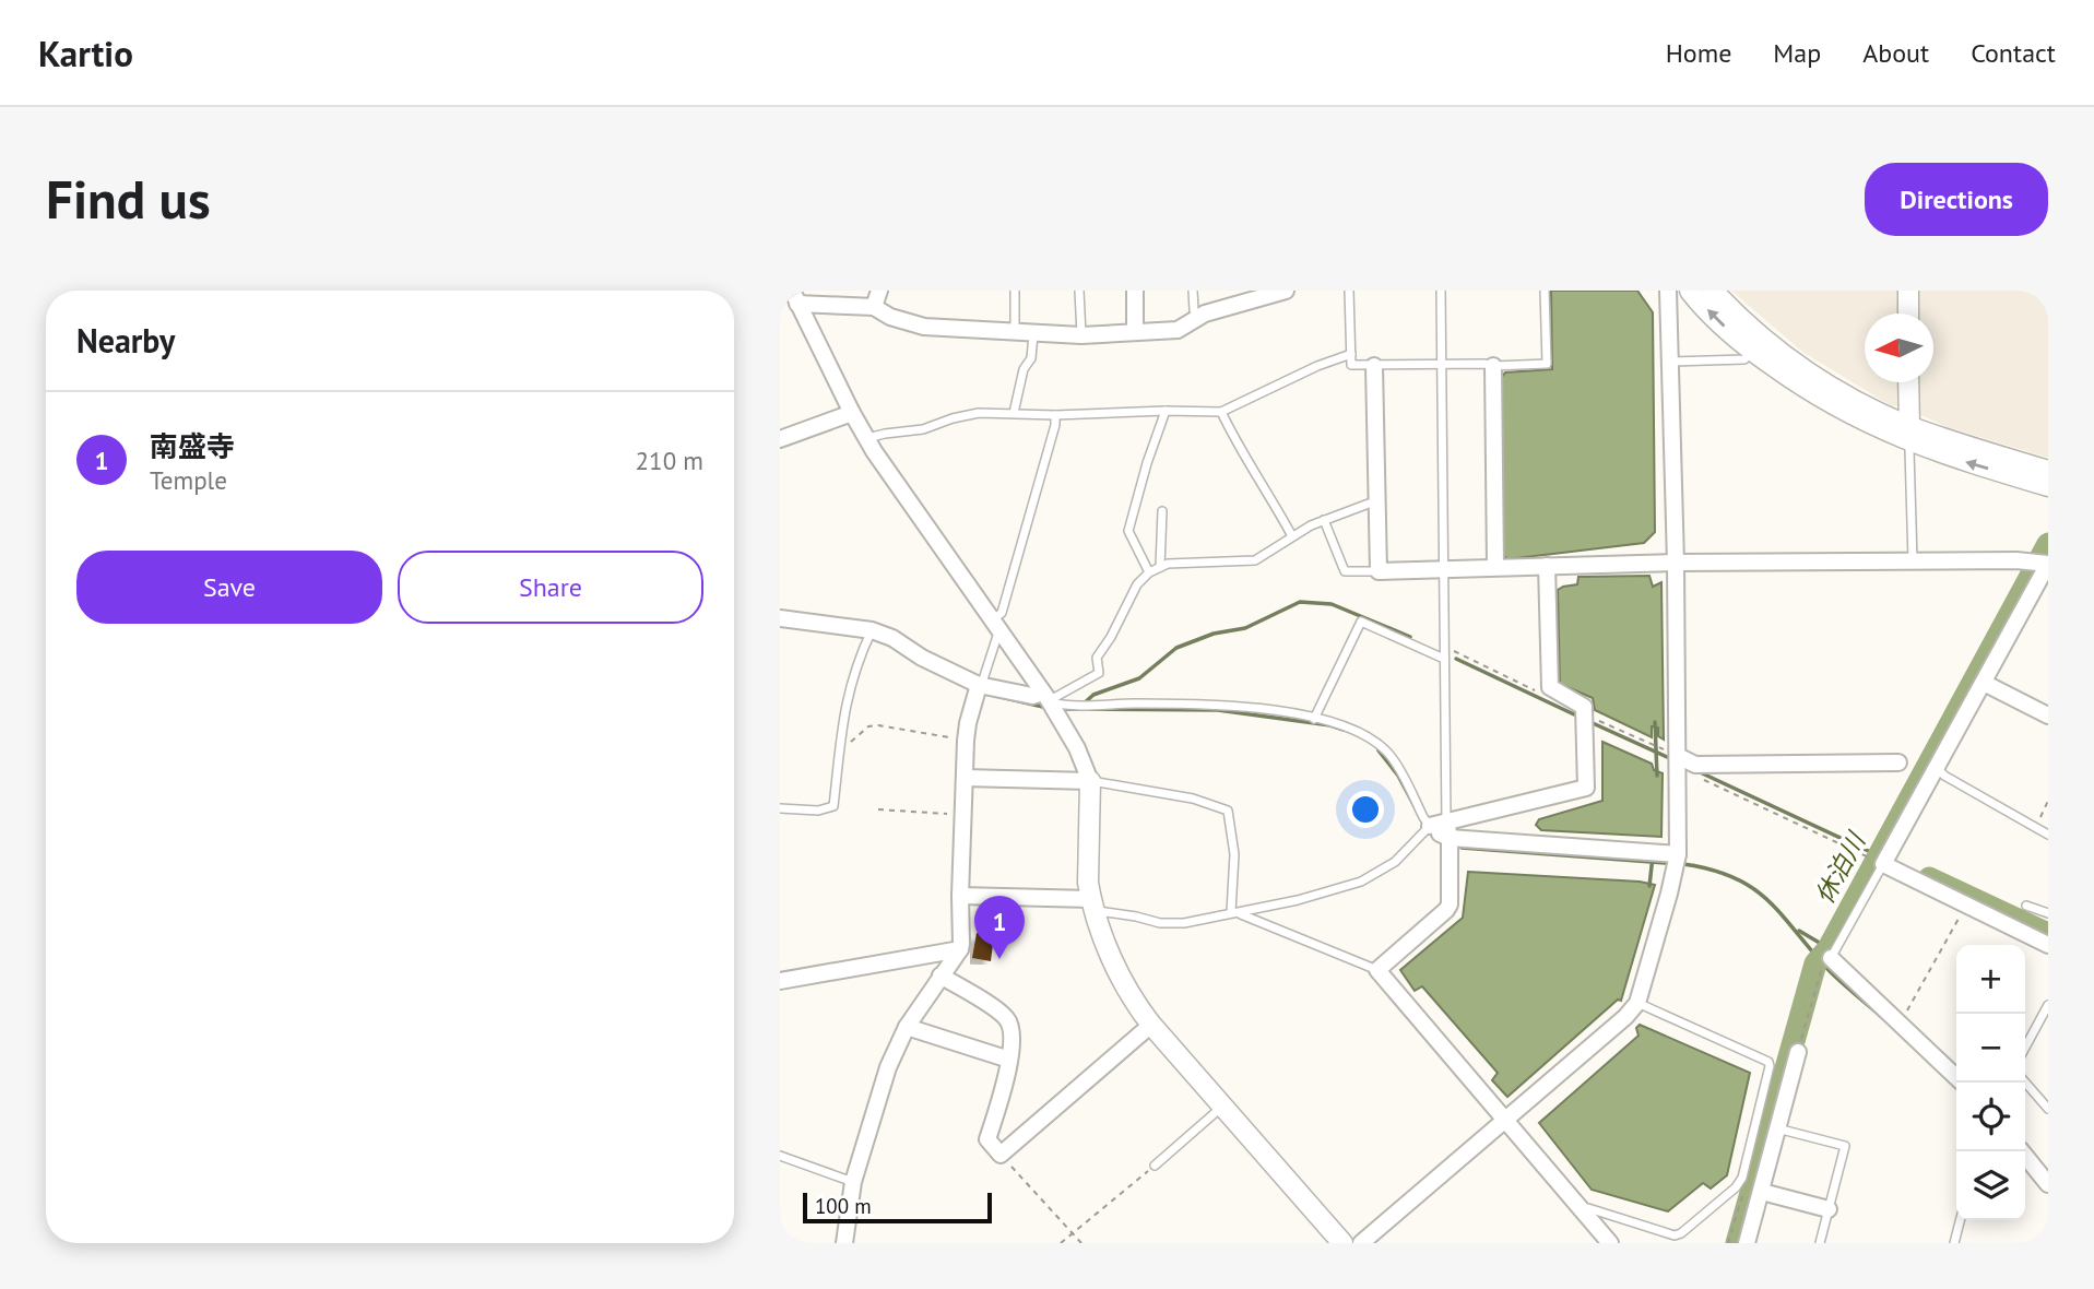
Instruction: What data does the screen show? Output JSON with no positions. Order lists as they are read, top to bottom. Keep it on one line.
{"water":["休泊川"],"scale_bar":"100 m","north":"left","page":{"header":"Kartio","nav":["Home","Map","About","Contact"],"buttons":["Directions",["Save","Share"]],"title":"Find us","heading":"Nearby","list":[{"mark":"1","name":"南盛寺","note":"Temple","value":"210 m"}],"pins":"1","map_buttons":["+","−"],"scale":"100 m"}}
